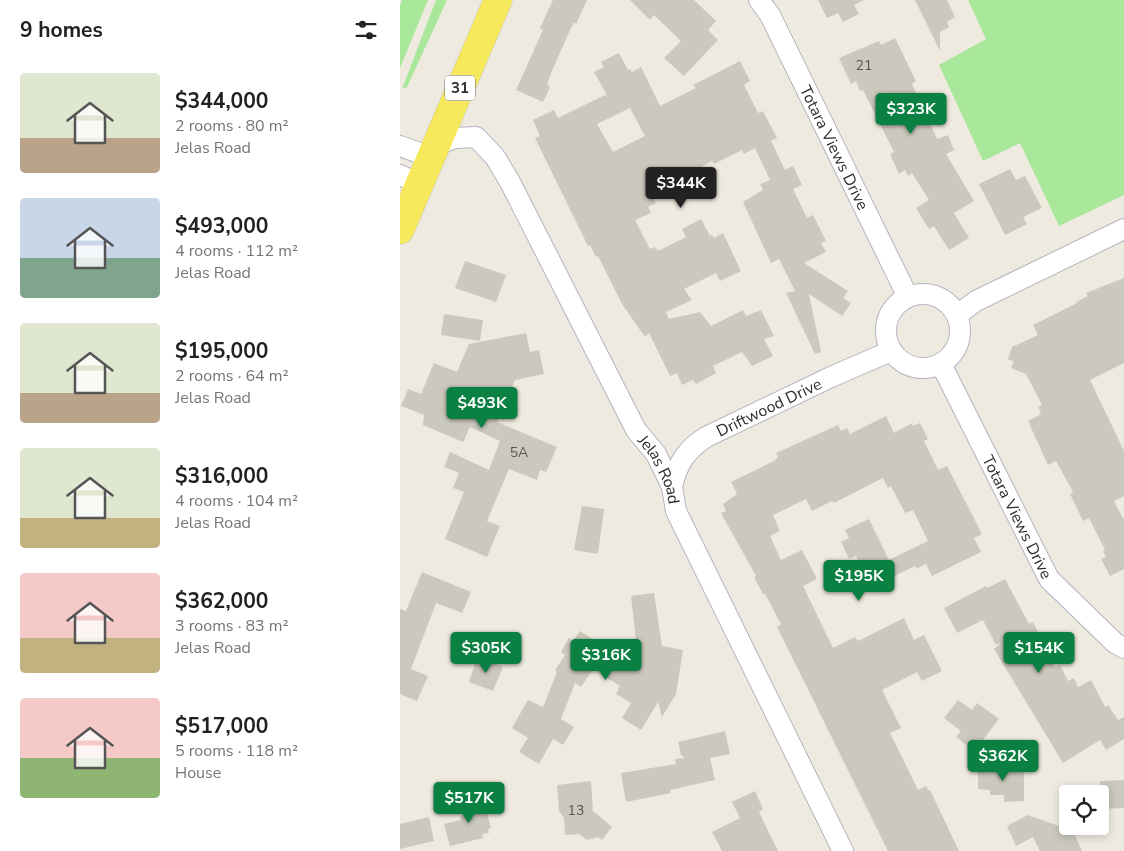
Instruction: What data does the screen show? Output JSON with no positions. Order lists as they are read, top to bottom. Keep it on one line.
{"streets":{"main road":["31"],"street":["Totara Views Drive","Driftwood Drive","Jelas Road"]},"crossings":[["31","Jelas Road"],["Totara Views Drive","Driftwood Drive"],["Driftwood Drive","Jelas Road"]],"house_numbers":["21","5A","13"],"page":{"heading":"9 homes","list":[{"name":"$344,000","note":"2 rooms · 80 m² · Jelas Road"},{"name":"$493,000","note":"4 rooms · 112 m² · Jelas Road"},{"name":"$195,000","note":"2 rooms · 64 m² · Jelas Road"},{"name":"$316,000","note":"4 rooms · 104 m² · Jelas Road"},{"name":"$362,000","note":"3 rooms · 83 m² · Jelas Road"},{"name":"$517,000","note":"5 rooms · 118 m² · House"}],"price":["$323K","$344K","$493K","$195K","$305K","$154K","$316K","$362K","$517K"]}}
